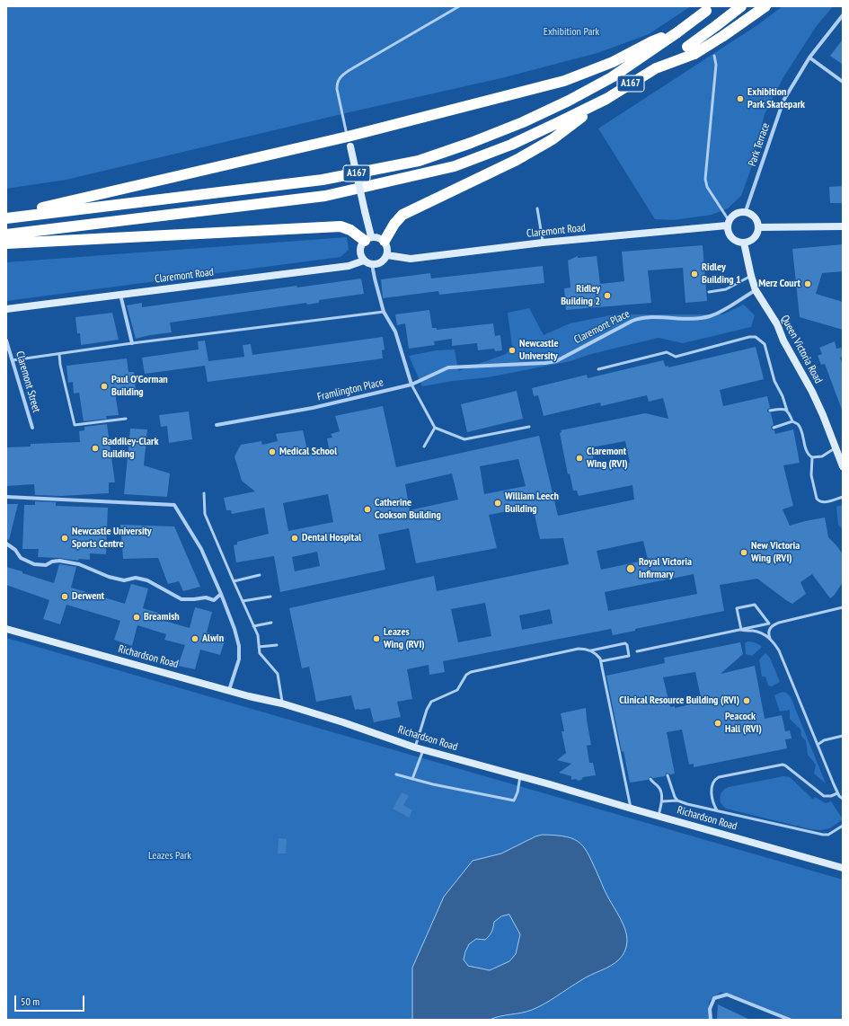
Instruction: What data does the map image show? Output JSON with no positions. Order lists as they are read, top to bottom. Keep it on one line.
{"streets":{"highway":["A167"],"street":["Park Terrace","Claremont Road","Claremont Place","Queen Victoria Road","Claremont Street","Framlington Place","Richardson Road"]},"crossings":[["Park Terrace","Claremont Road"],["Park Terrace","Queen Victoria Road"],["Claremont Road","Queen Victoria Road"],["Claremont Place","Queen Victoria Road"],["Claremont Place","Framlington Place"]],"parks":["Exhibition Park","Leazes Park"],"places":["Exhibition Park Skatepark","Ridley Building 1","Merz Court","Ridley Building 2","Newcastle University","Paul O'Gorman Building","Baddiley-Clark Building","Medical School","Claremont Wing (RVI)","William Leech Building","Catherine Cookson Building","Newcastle University Sports Centre","Dental Hospital","New Victoria Wing (RVI)","Royal Victoria Infirmary","Derwent","Breamish","Alwin","Leazes Wing (RVI)","Clinical Resource Building (RVI)","Peacock Hall (RVI)"],"scale_bar":"50 m"}
